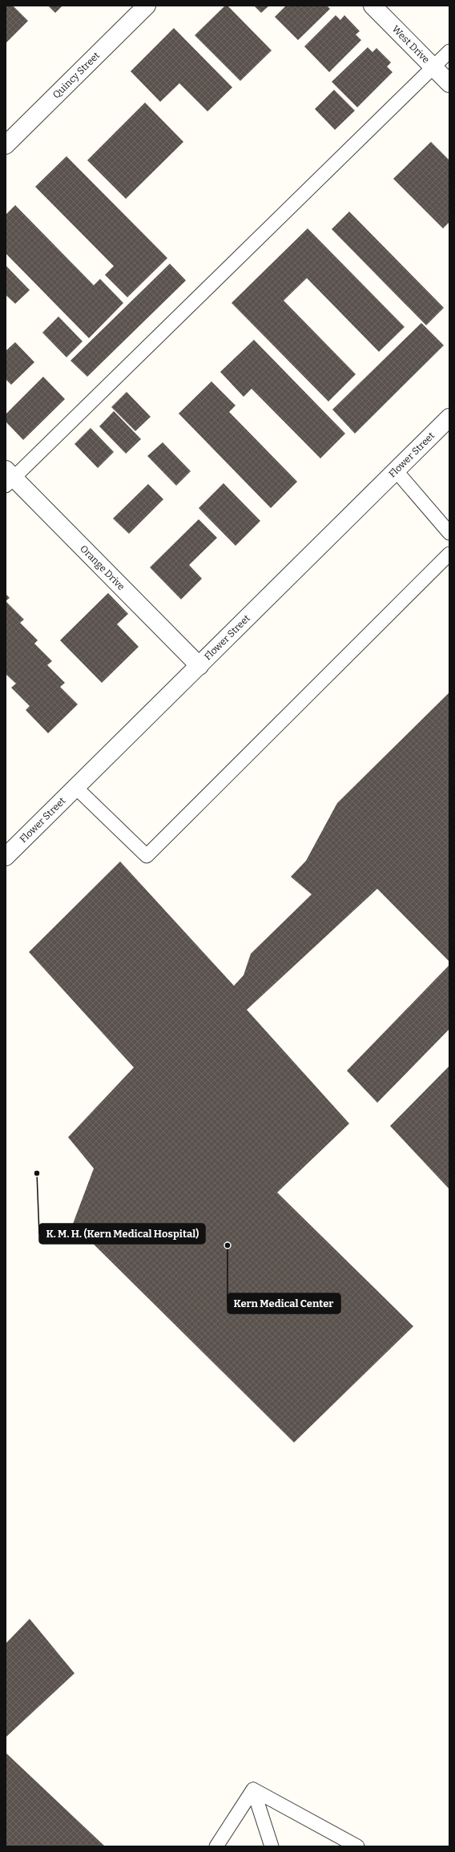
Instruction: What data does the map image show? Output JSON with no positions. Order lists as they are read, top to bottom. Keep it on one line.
{"streets":{"street":["West Drive","Quincy Street","Flower Street","Orange Drive"]},"crossings":[["Flower Street","Orange Drive"]],"places":["K. M. H. (Kern Medical Hospital)","Kern Medical Center"]}
